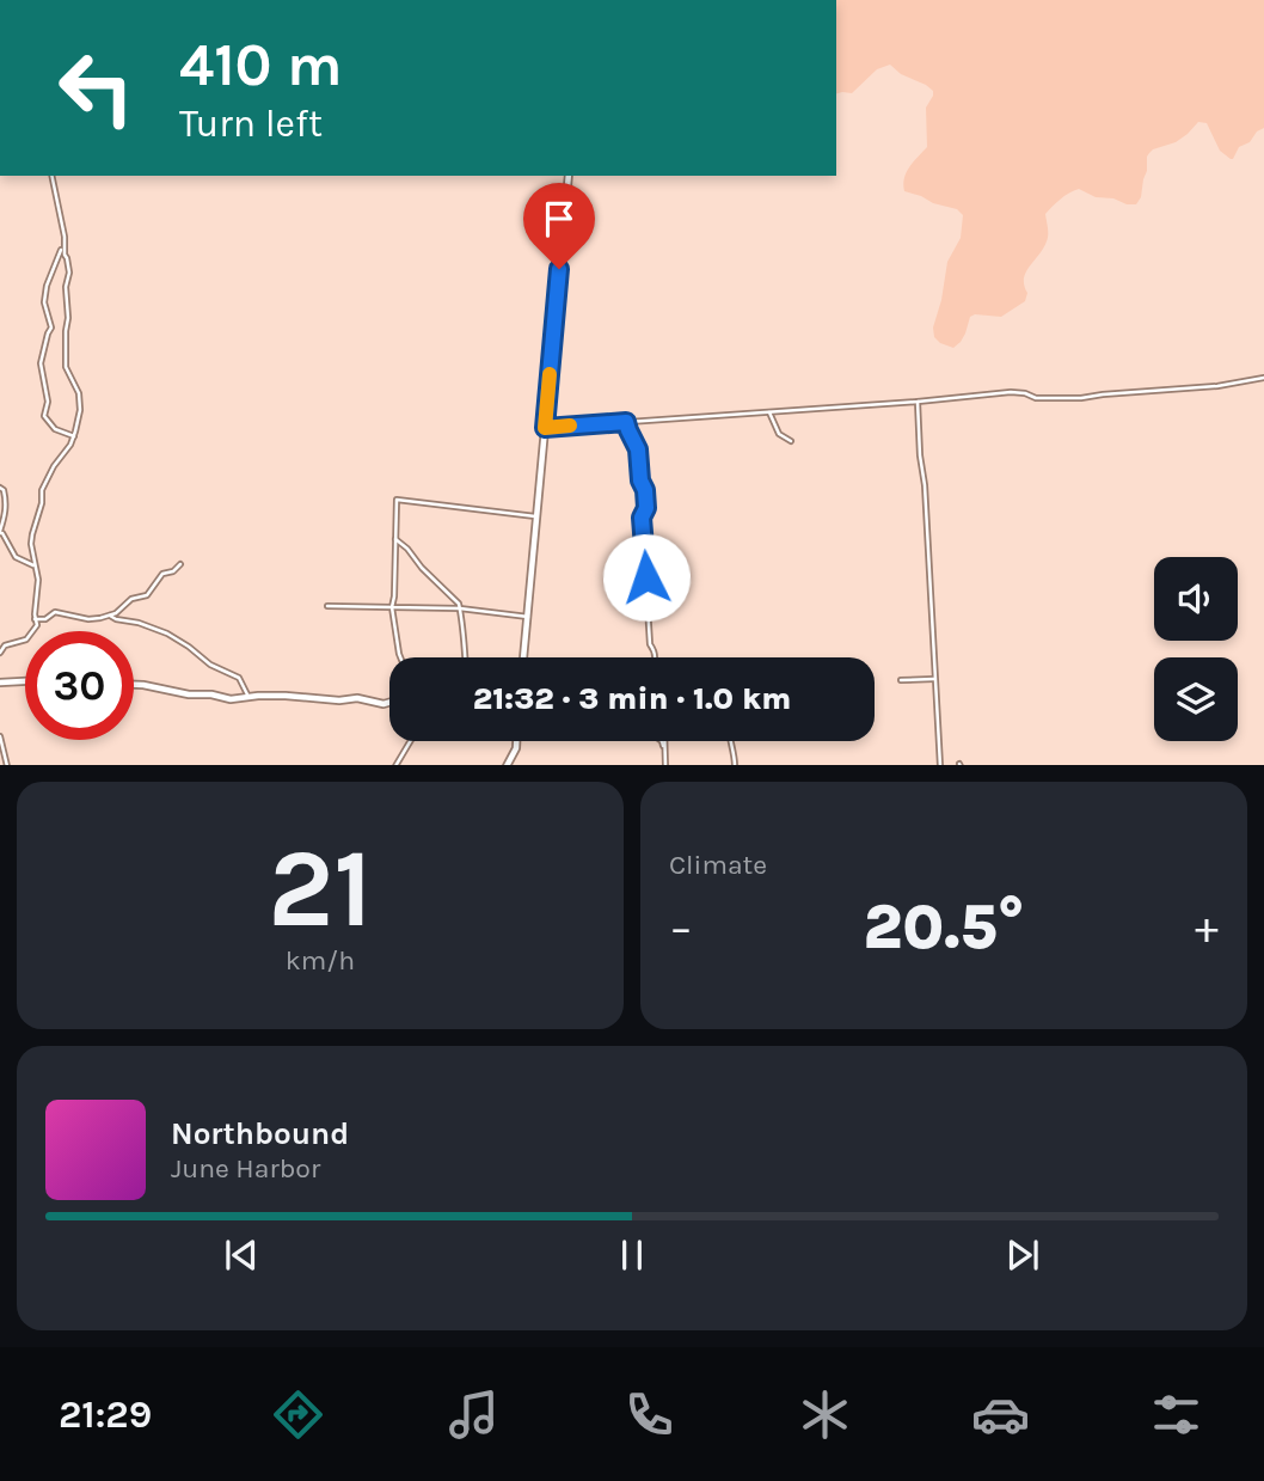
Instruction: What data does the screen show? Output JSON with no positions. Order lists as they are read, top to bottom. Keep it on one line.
{"page":{"turn":["410 m","Turn left"],"limit":"30","trip":"21:32 · 3 min · 1.0 km","tile":[["21","km/h"],"Climate"],"heat":["−","20.5°","+"],"song":["Northbound","June Harbor"],"tabs":"21:29"}}
